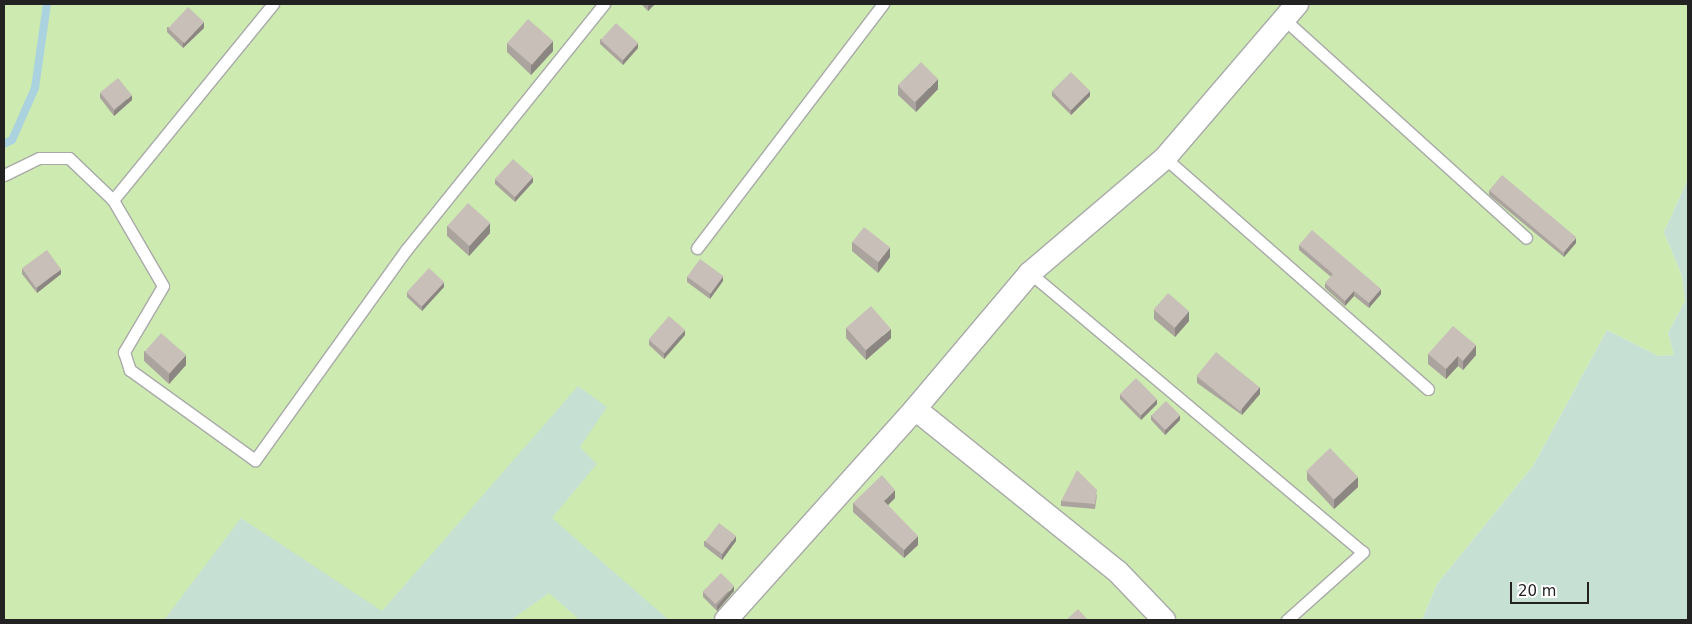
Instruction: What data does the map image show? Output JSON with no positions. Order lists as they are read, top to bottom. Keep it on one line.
{"scale_bar":"20 m"}
